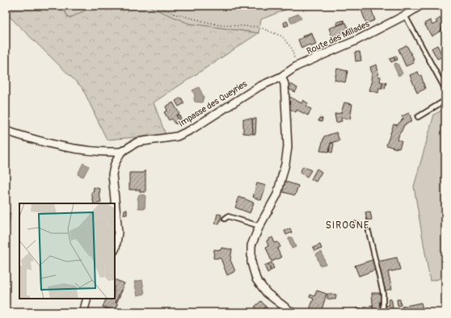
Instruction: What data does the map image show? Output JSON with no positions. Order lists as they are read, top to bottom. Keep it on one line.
{"streets":{"street":["Route des Millades","Impasse des Queyries"]},"crossings":[["Route des Millades","Impasse des Queyries"]],"districts":["SIROGNE"]}
